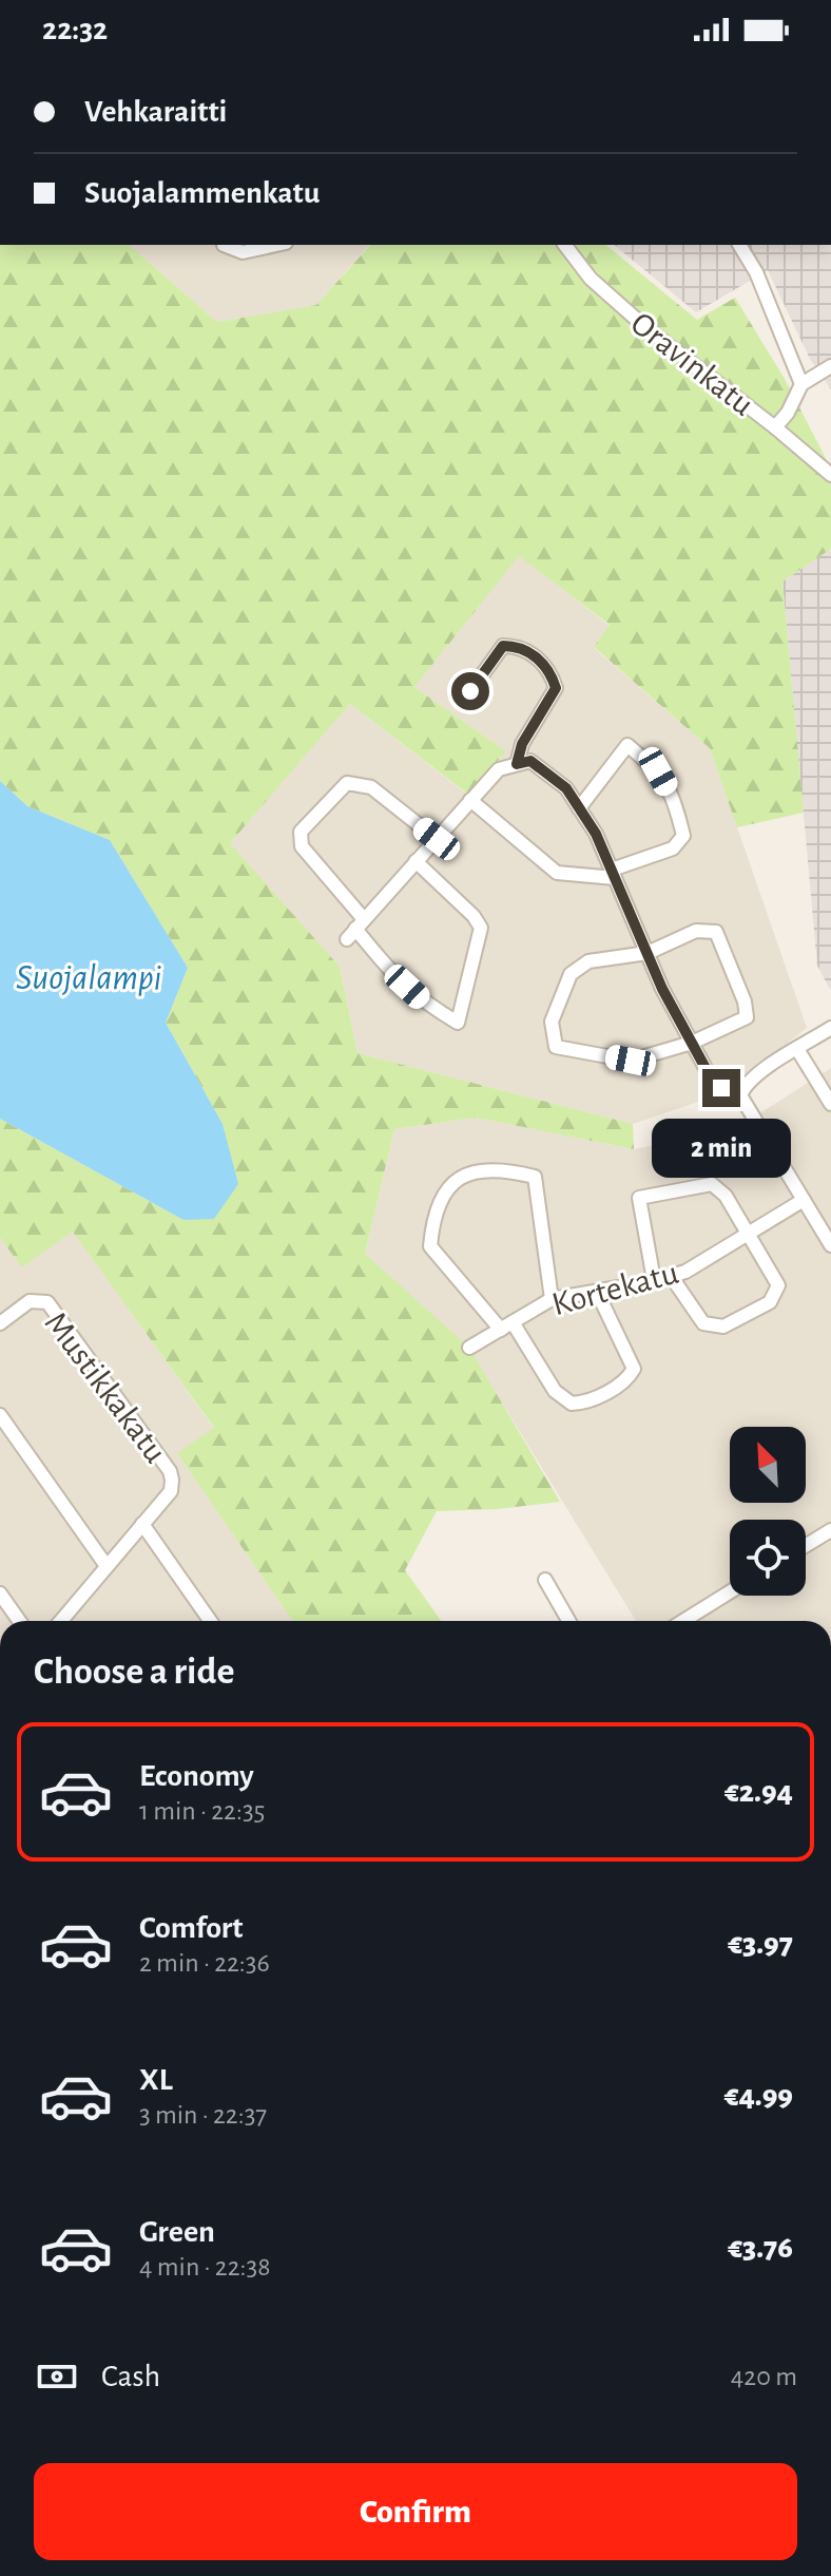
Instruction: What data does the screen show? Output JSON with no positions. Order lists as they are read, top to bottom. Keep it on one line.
{"streets":{"street":["Oravinkatu","Kortekatu","Mustikkakatu"]},"water":["Suojalampi"],"north":"top left","page":{"status":"22:32","banner":["Vehkaraitti","Suojalammenkatu"],"bubble":"2 min","heading":"Choose a ride","list":[{"name":"Economy","note":"1 min · 22:35","value":"€2.94"},{"name":"Comfort","note":"2 min · 22:36","value":"€3.97"},{"name":"XL","note":"3 min · 22:37","value":"€4.99"},{"name":"Green","note":"4 min · 22:38","value":"€3.76"}],"pay":["Cash","420 m"],"buttons":"Confirm"}}
